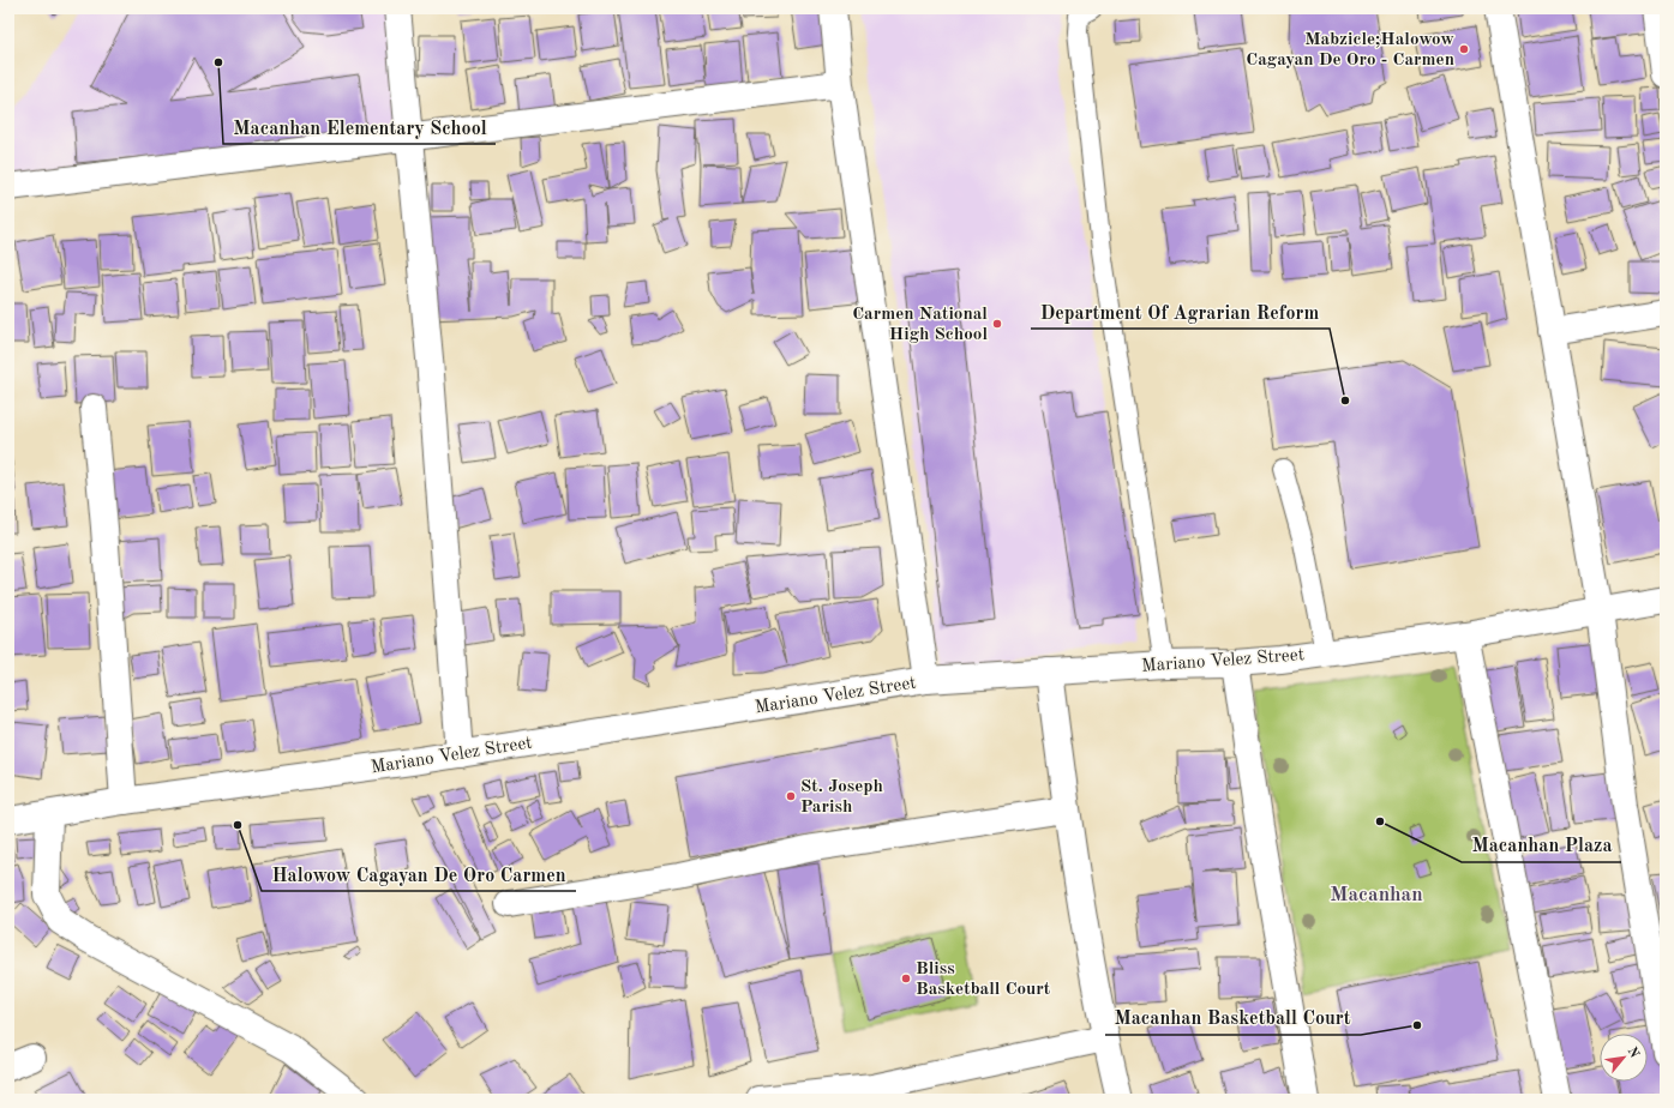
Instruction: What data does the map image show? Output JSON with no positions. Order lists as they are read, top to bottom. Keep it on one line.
{"streets":{"street":["Mariano Velez Street"]},"districts":["Macanhan"],"places":["Mabzicle;Halowow Cagayan De Oro - Carmen","Macanhan Elementary School","Carmen National High School","Department Of Agrarian Reform","St. Joseph Parish","Macanhan Plaza","Halowow Cagayan De Oro Carmen","Bliss Basketball Court","Macanhan Basketball Court"],"north":"top right"}
